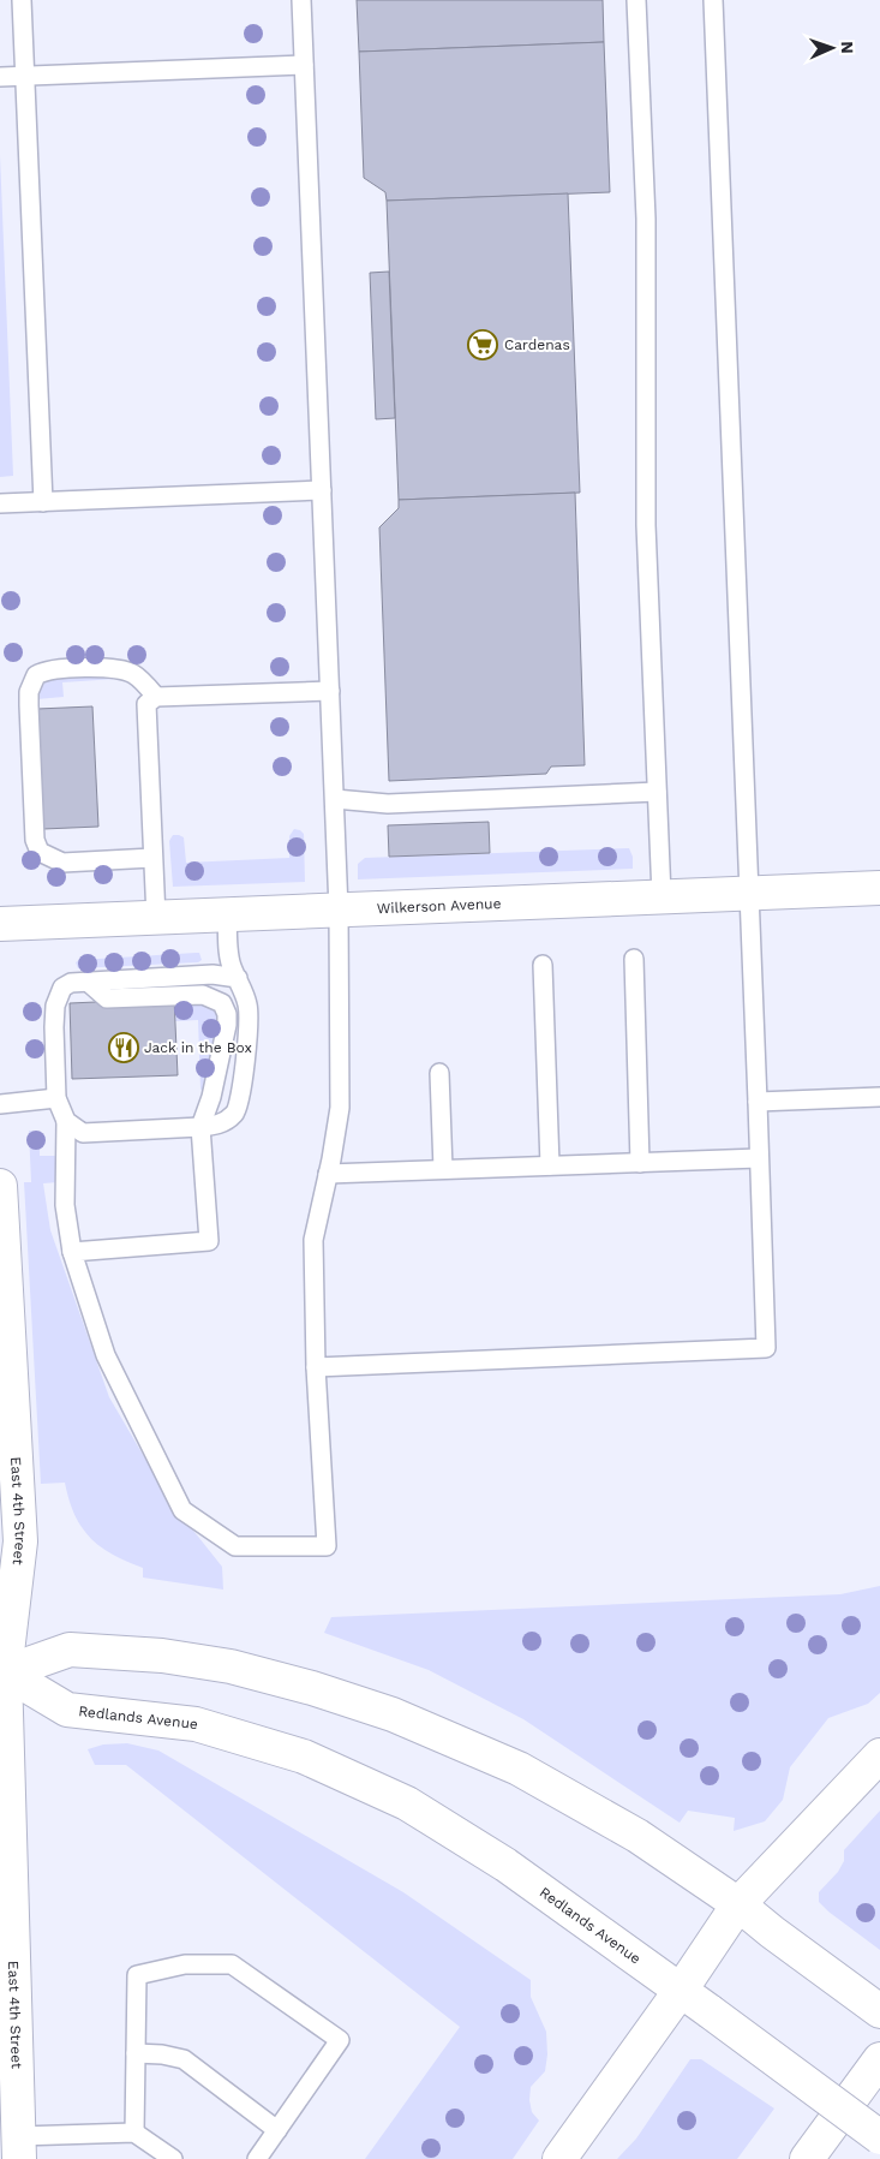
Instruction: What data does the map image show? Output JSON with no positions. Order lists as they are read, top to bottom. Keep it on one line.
{"streets":{"main road":["Wilkerson Avenue","East 4th Street","Redlands Avenue"]},"crossings":[["East 4th Street","Redlands Avenue"]],"places":{"supermarket":["Cardenas"],"restaurant":["Jack in the Box"]},"north":"right"}
